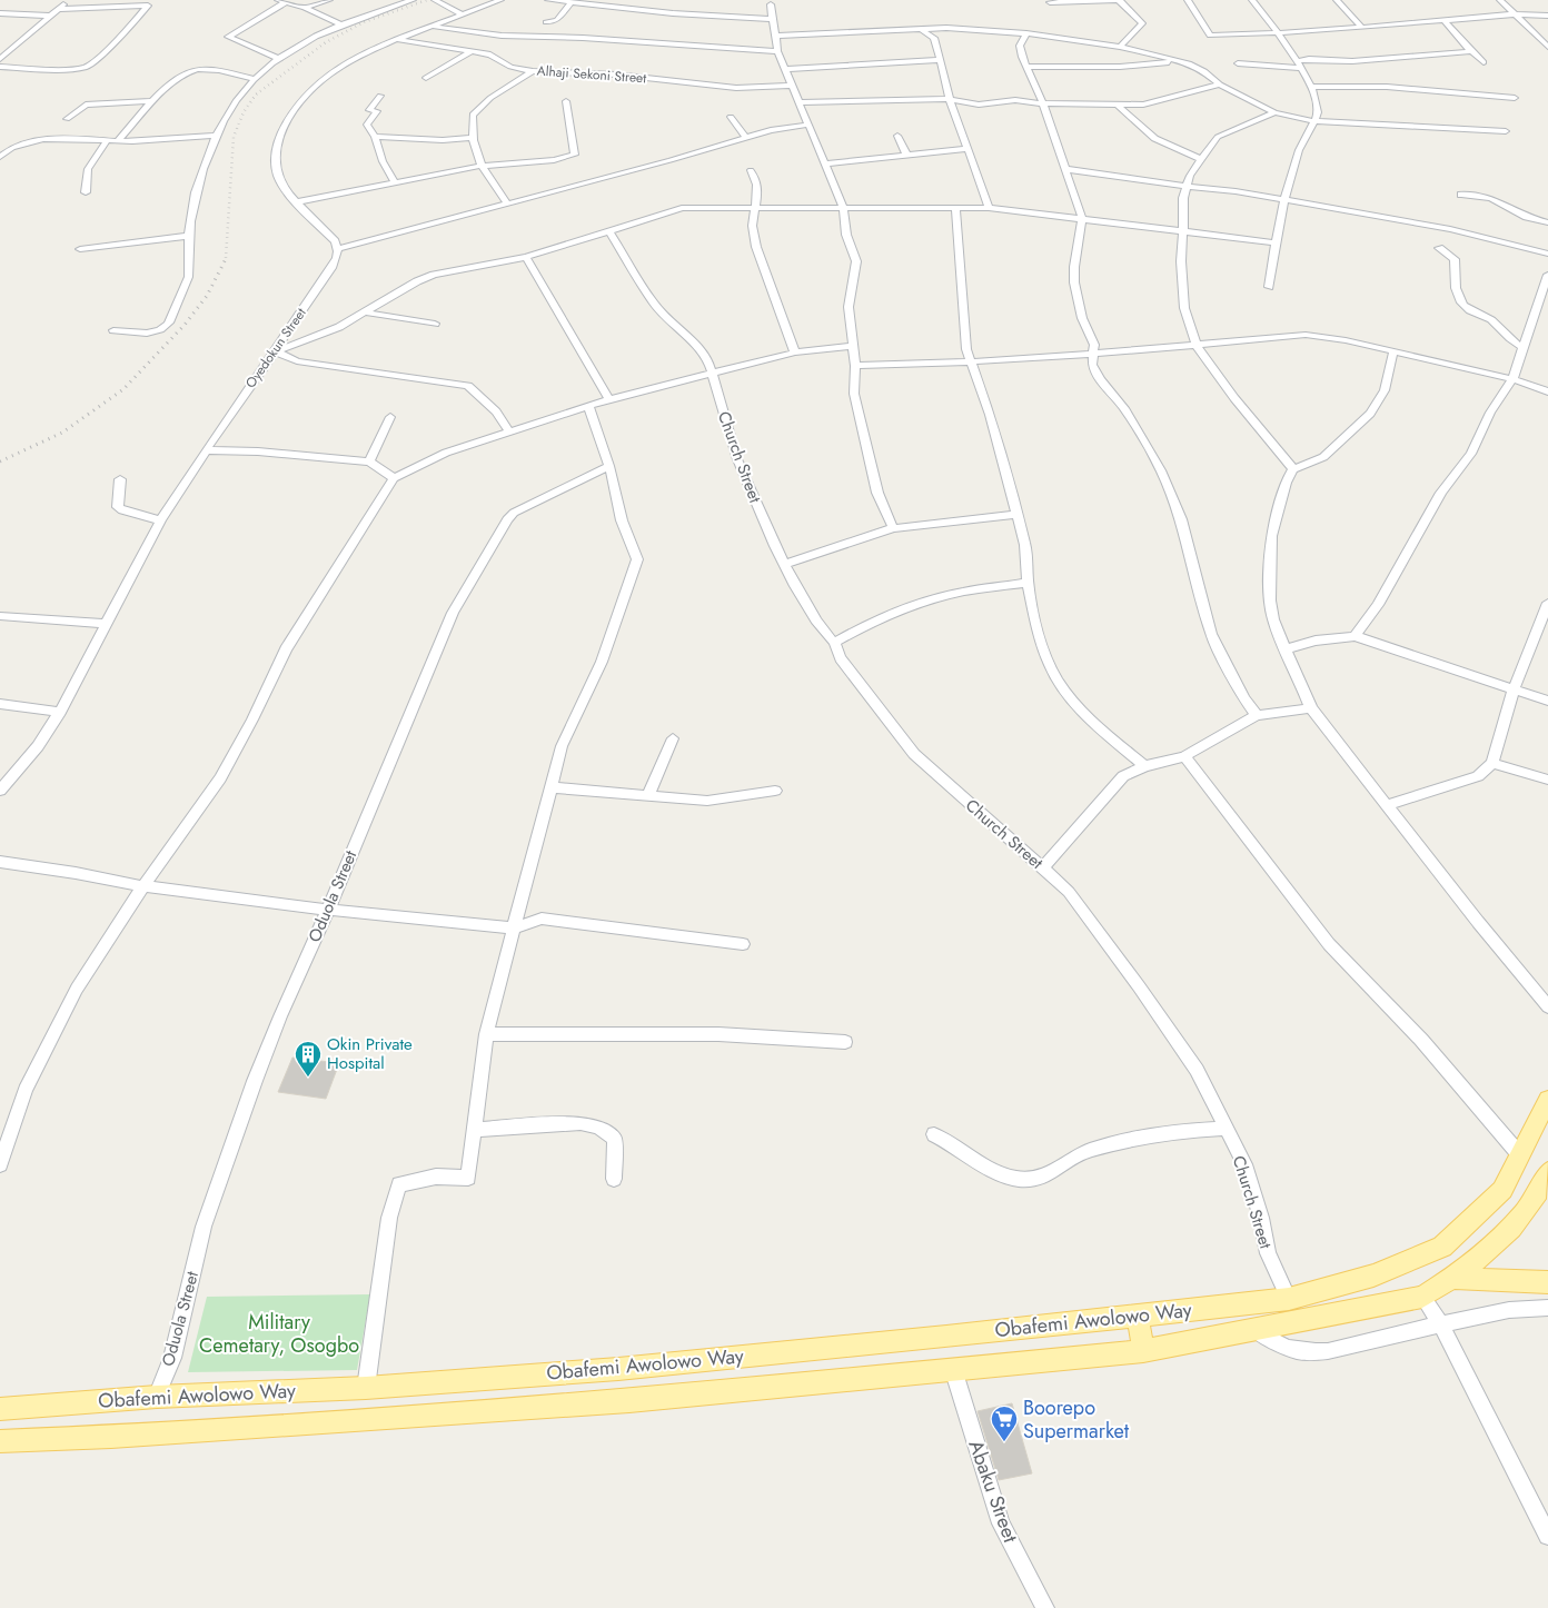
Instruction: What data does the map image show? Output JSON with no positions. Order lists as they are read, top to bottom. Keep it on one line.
{"streets":{"main road":["Obafemi Awolowo Way"],"street":["Alhaji Sekoni Street","Oyedokun Street","Church Street","Oduola Street","Abaku Street"]},"crossings":[["Church Street","Obafemi Awolowo Way"],["Oduola Street","Obafemi Awolowo Way"],["Obafemi Awolowo Way","Abaku Street"]],"parks":["Military Cemetary, Osogbo"],"places":{"building":["Okin Private Hospital"],"supermarket":["Boorepo Supermarket"]}}
